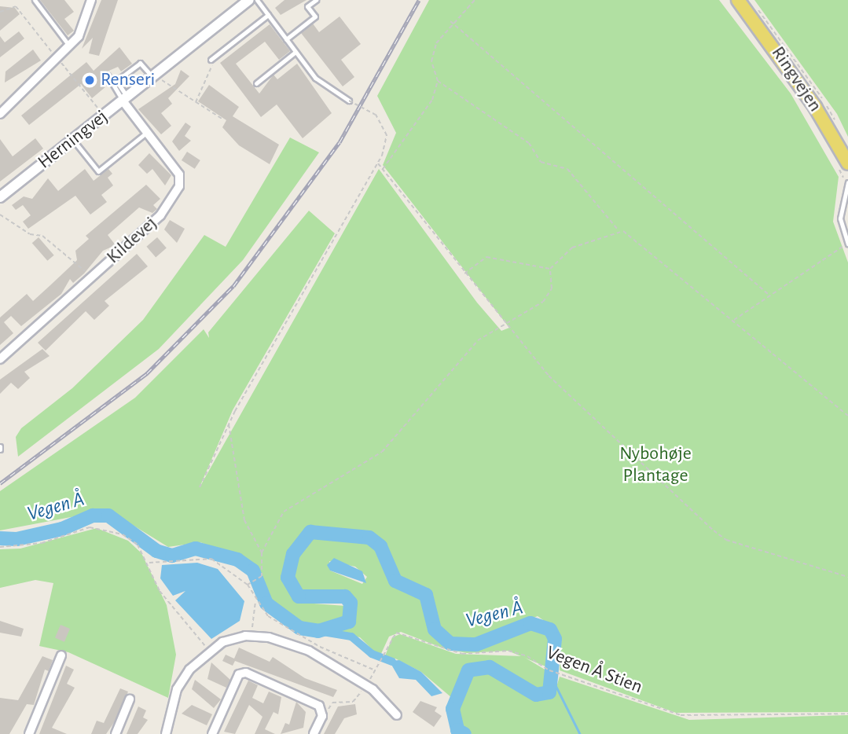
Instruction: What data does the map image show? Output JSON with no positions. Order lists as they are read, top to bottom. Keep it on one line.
{"streets":{"main road":["Ringvejen"],"street":["Herningvej","Kildevej"],"path":["Vegen Å Stien"]},"crossings":[["Herningvej","Kildevej"]],"water":["Vegen Å"],"parks":["Nybohøje Plantage"],"places":["Renseri"]}
